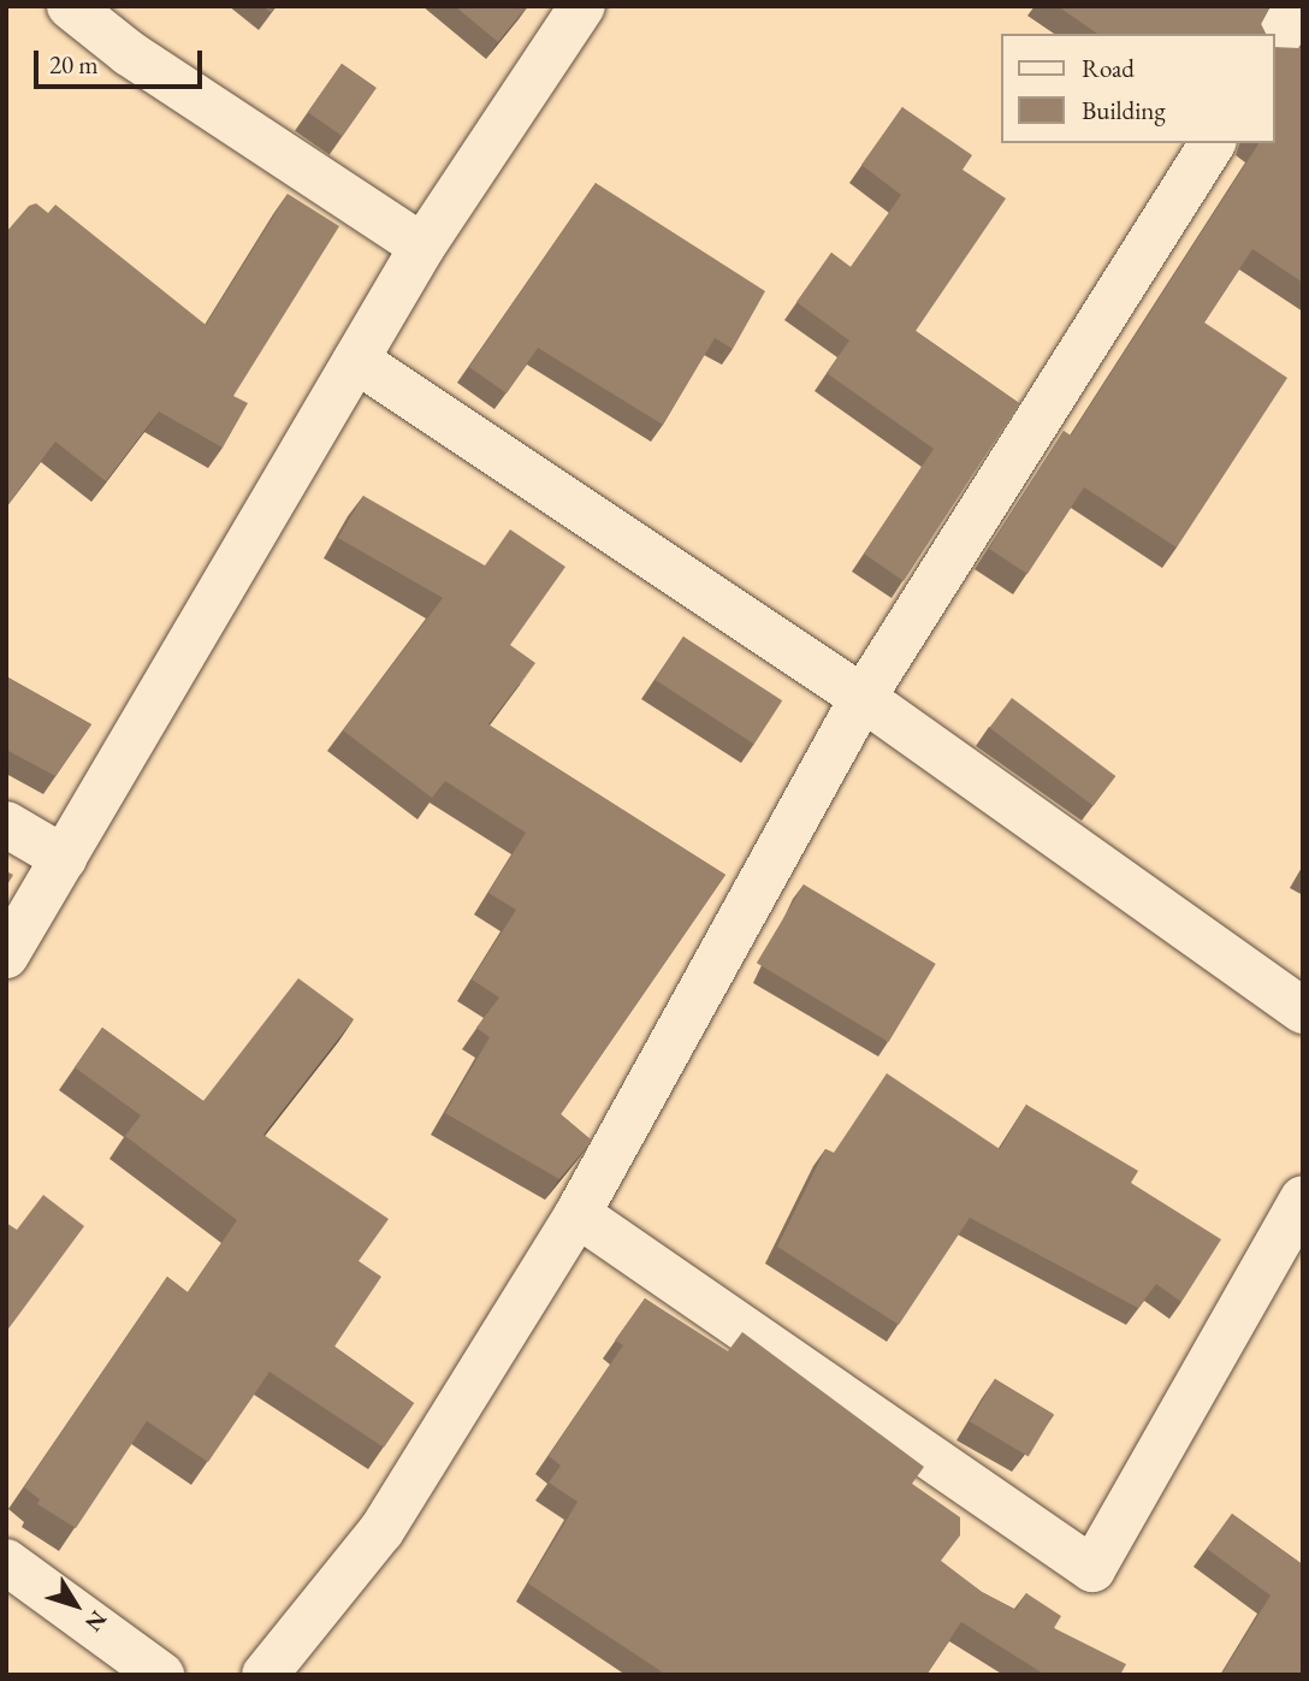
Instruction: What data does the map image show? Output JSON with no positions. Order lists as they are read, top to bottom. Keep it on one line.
{"legend":["Road","Building"],"scale_bar":"20 m","north":"bottom right"}
